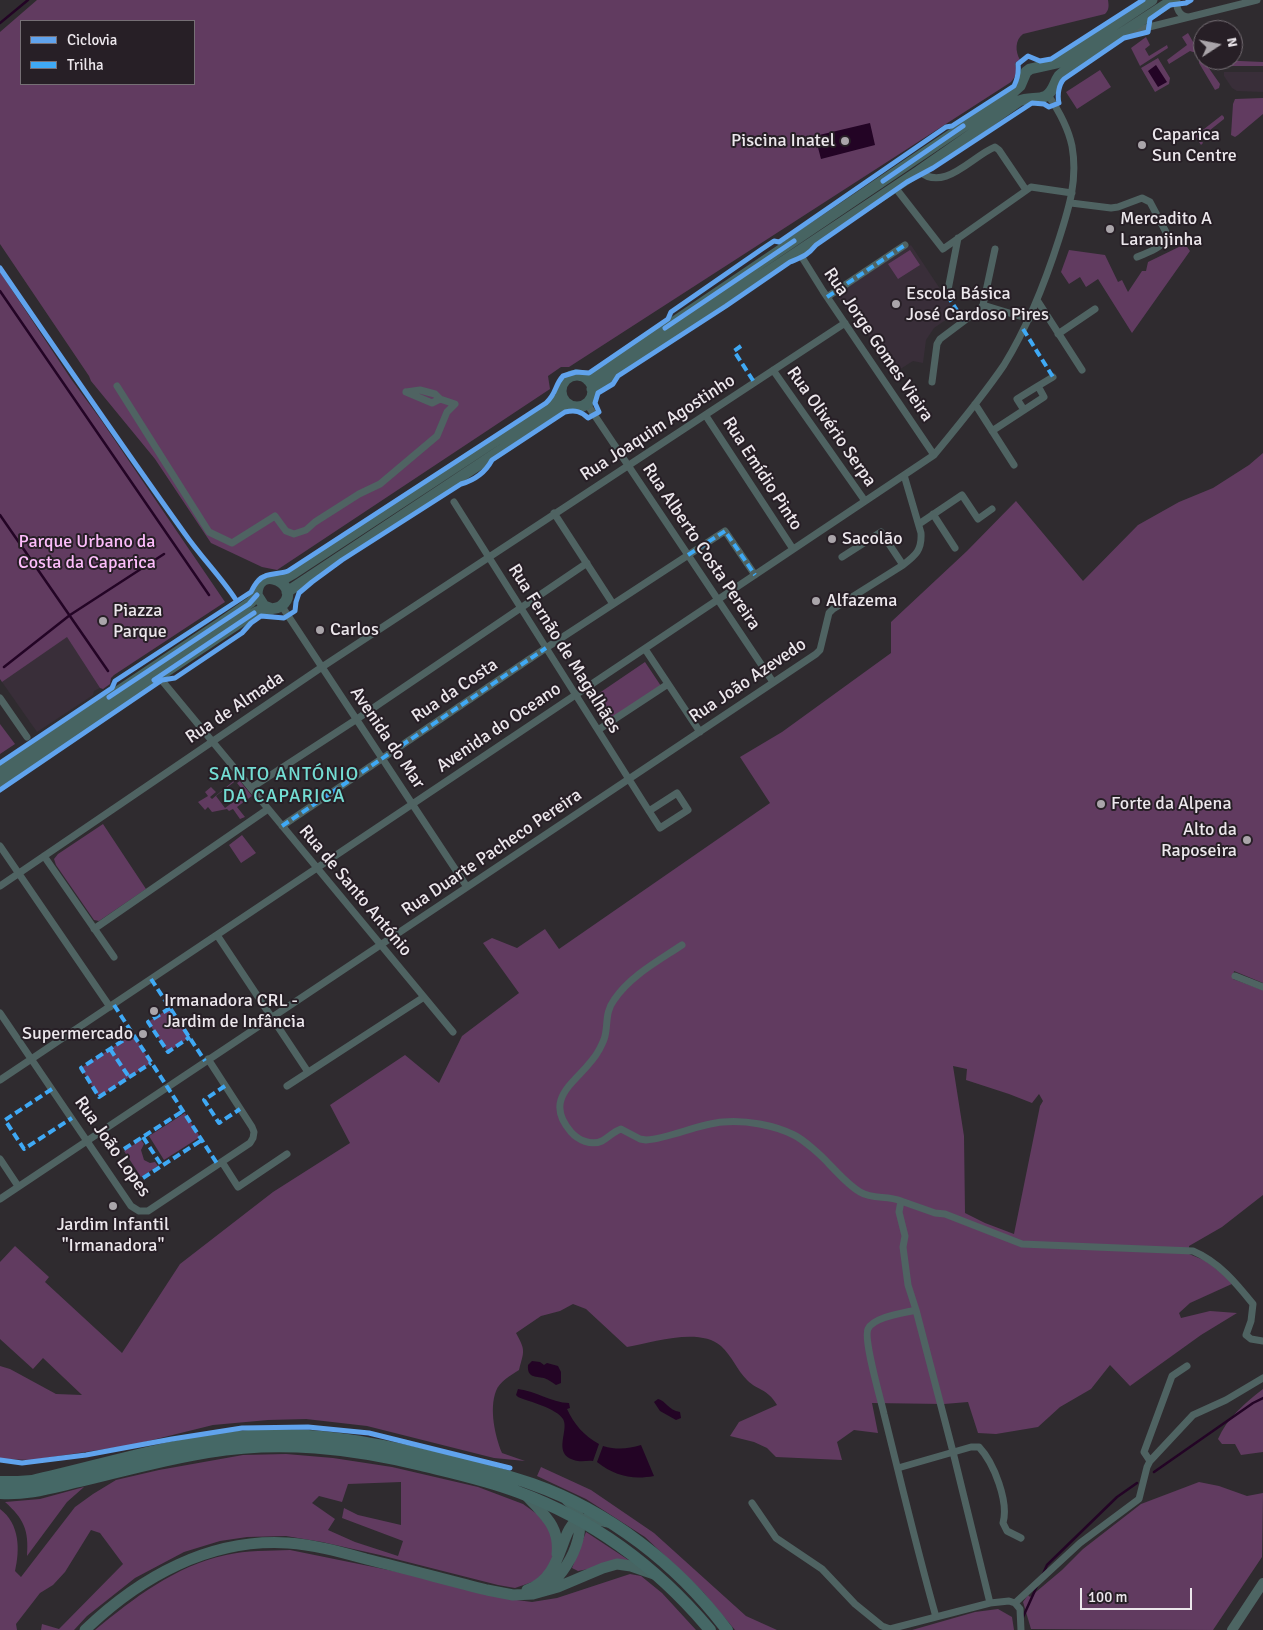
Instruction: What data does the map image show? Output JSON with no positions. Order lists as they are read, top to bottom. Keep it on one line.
{"streets":{"street":["Rua Jorge Gomes Vieira","Rua Olivério Serpa","Rua Joaquim Agostinho","Rua Emídio Pinto","Rua Alberto Costa Pereira","Rua Fernão de Magalhães","Rua João Azevedo","Rua da Costa","Rua de Almada","Avenida do Oceano","Avenida do Mar","Rua Duarte Pacheco Pereira","Rua de Santo António","Rua João Lopes"]},"crossings":[["Rua Jorge Gomes Vieira","Rua Joaquim Agostinho"],["Rua Jorge Gomes Vieira","Avenida do Oceano"],["Rua Olivério Serpa","Rua Joaquim Agostinho"],["Rua Olivério Serpa","Avenida do Oceano"],["Rua Joaquim Agostinho","Rua Emídio Pinto"],["Rua Joaquim Agostinho","Rua Alberto Costa Pereira"],["Rua Joaquim Agostinho","Rua Fernão de Magalhães"],["Rua Joaquim Agostinho","Rua de Almada"],["Rua Emídio Pinto","Avenida do Oceano"],["Rua Alberto Costa Pereira","Rua João Azevedo"],["Rua Alberto Costa Pereira","Rua da Costa"],["Rua Alberto Costa Pereira","Avenida do Oceano"],["Rua Fernão de Magalhães","Rua João Azevedo"],["Rua Fernão de Magalhães","Rua da Costa"],["Rua Fernão de Magalhães","Rua de Almada"],["Rua Fernão de Magalhães","Avenida do Oceano"],["Rua Fernão de Magalhães","Rua Duarte Pacheco Pereira"],["Rua João Azevedo","Avenida do Oceano"],["Rua João Azevedo","Rua Duarte Pacheco Pereira"],["Rua da Costa","Avenida do Oceano"],["Rua da Costa","Avenida do Mar"],["Rua da Costa","Rua de Santo António"],["Rua de Almada","Avenida do Mar"],["Rua de Almada","Rua de Santo António"],["Avenida do Oceano","Avenida do Mar"],["Avenida do Oceano","Rua de Santo António"],["Avenida do Oceano","Rua João Lopes"],["Avenida do Mar","Rua Duarte Pacheco Pereira"],["Rua Duarte Pacheco Pereira","Rua de Santo António"],["Rua Duarte Pacheco Pereira","Rua João Lopes"]],"districts":["SANTO ANTÓNIO DA CAPARICA"],"parks":["Parque Urbano da Costa da Caparica"],"places":["Piscina Inatel","Caparica Sun Centre","Mercadito A Laranjinha","Escola Básica José Cardoso Pires","Sacolão","Alfazema","Piazza Parque","Carlos","Forte da Alpena","Alto da Raposeira","Irmanadora CRL - Jardim de Infância","Supermercado","Jardim Infantil \"Irmanadora\""],"legend":["Ciclovia","Trilha"],"scale_bar":"100 m","north":"right"}
